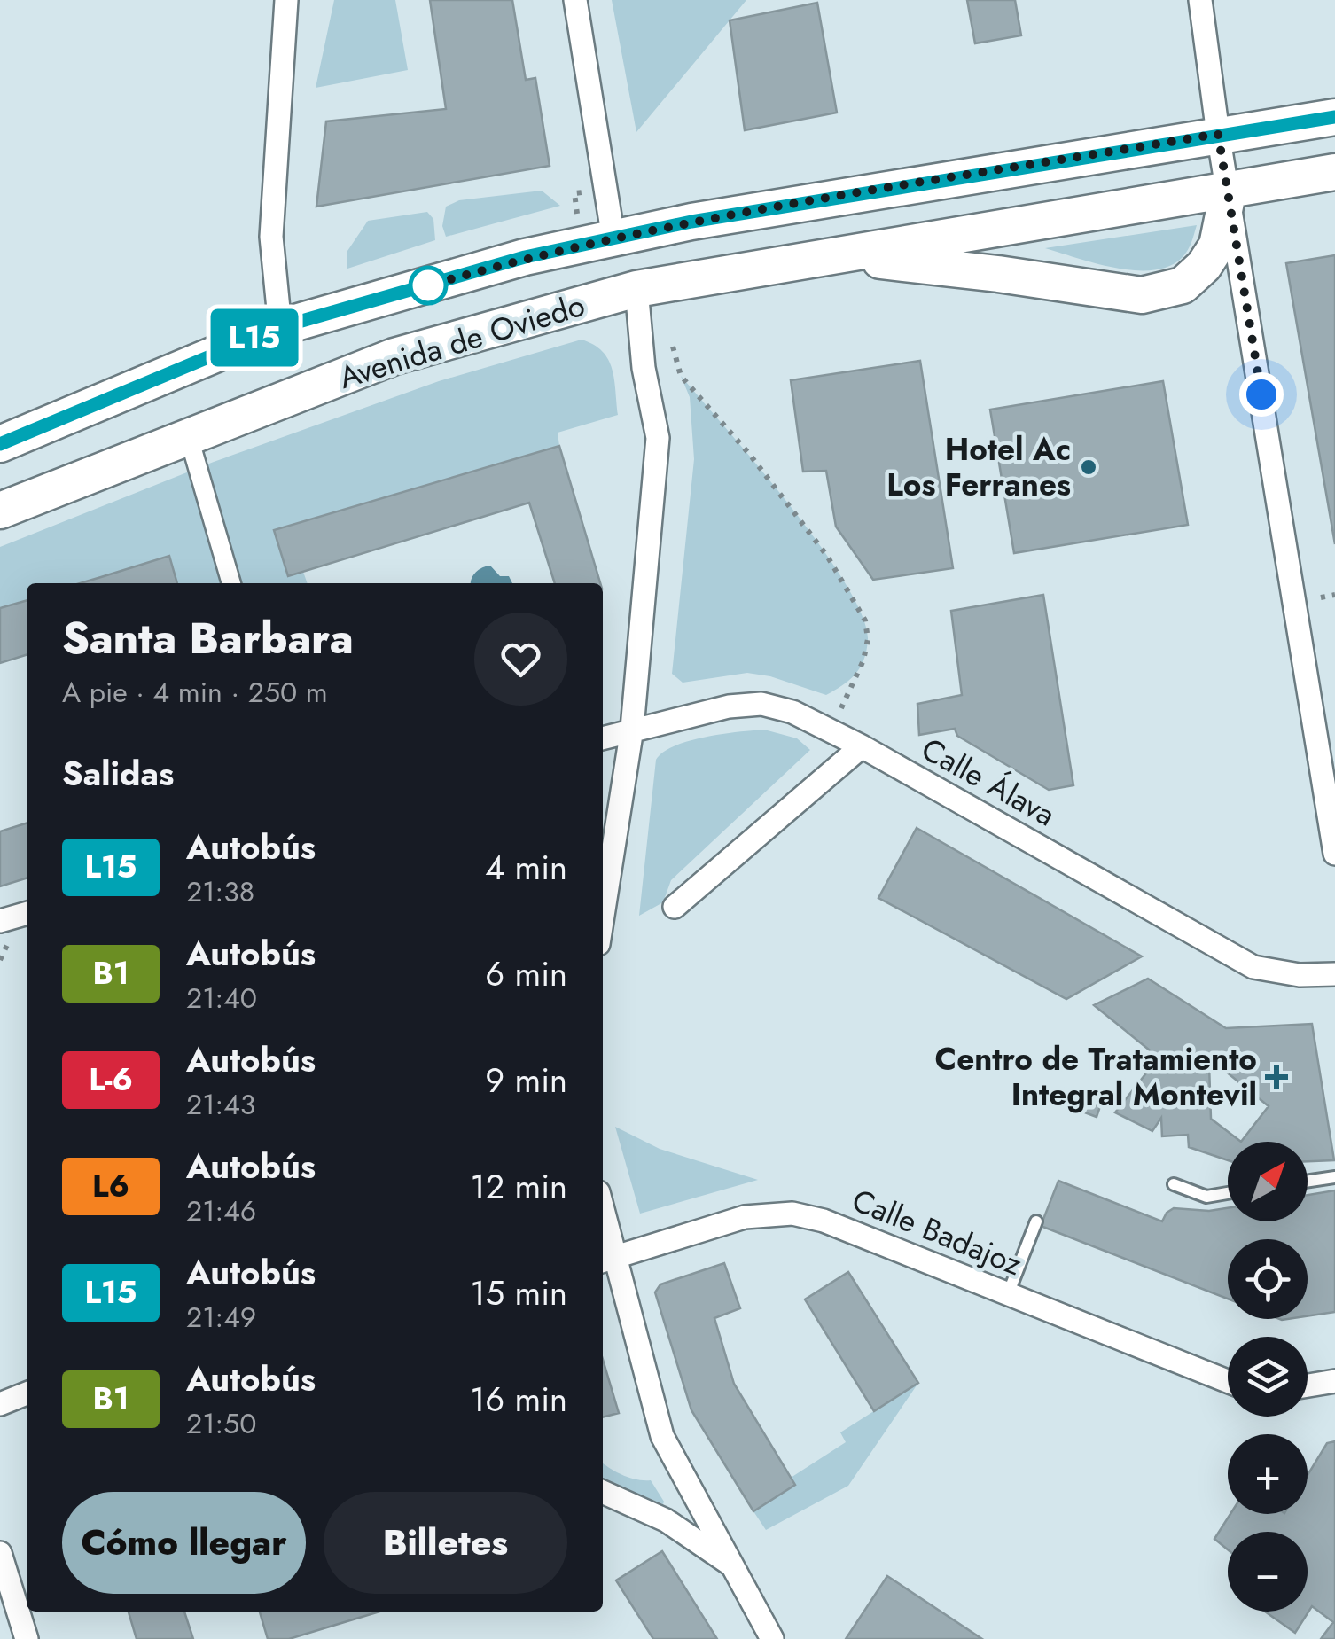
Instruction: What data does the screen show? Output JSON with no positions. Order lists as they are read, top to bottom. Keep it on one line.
{"streets":{"main road":["Avenida de Oviedo"],"street":["Calle Álava","Calle Badajoz"]},"places":{"other":["Hotel Ac Los Ferranes"],"health":["Centro de Tratamiento Integral Montevil"]},"lines":["bus line L15"],"north":"top right","page":{"on_map":"L15","heading":[["Santa Barbara","A pie · 4 min · 250 m"],"Salidas"],"list":[{"mark":"L15","name":"Autobús","note":"21:38","value":"4 min"},{"mark":"B1","name":"Autobús","note":"21:40","value":"6 min"},{"mark":"L-6","name":"Autobús","note":"21:43","value":"9 min"},{"mark":"L6","name":"Autobús","note":"21:46","value":"12 min"},{"mark":"L15","name":"Autobús","note":"21:49","value":"15 min"},{"mark":"B1","name":"Autobús","note":"21:50","value":"16 min"}],"map_buttons":["+","−"],"buttons":["Cómo llegar","Billetes"]}}
